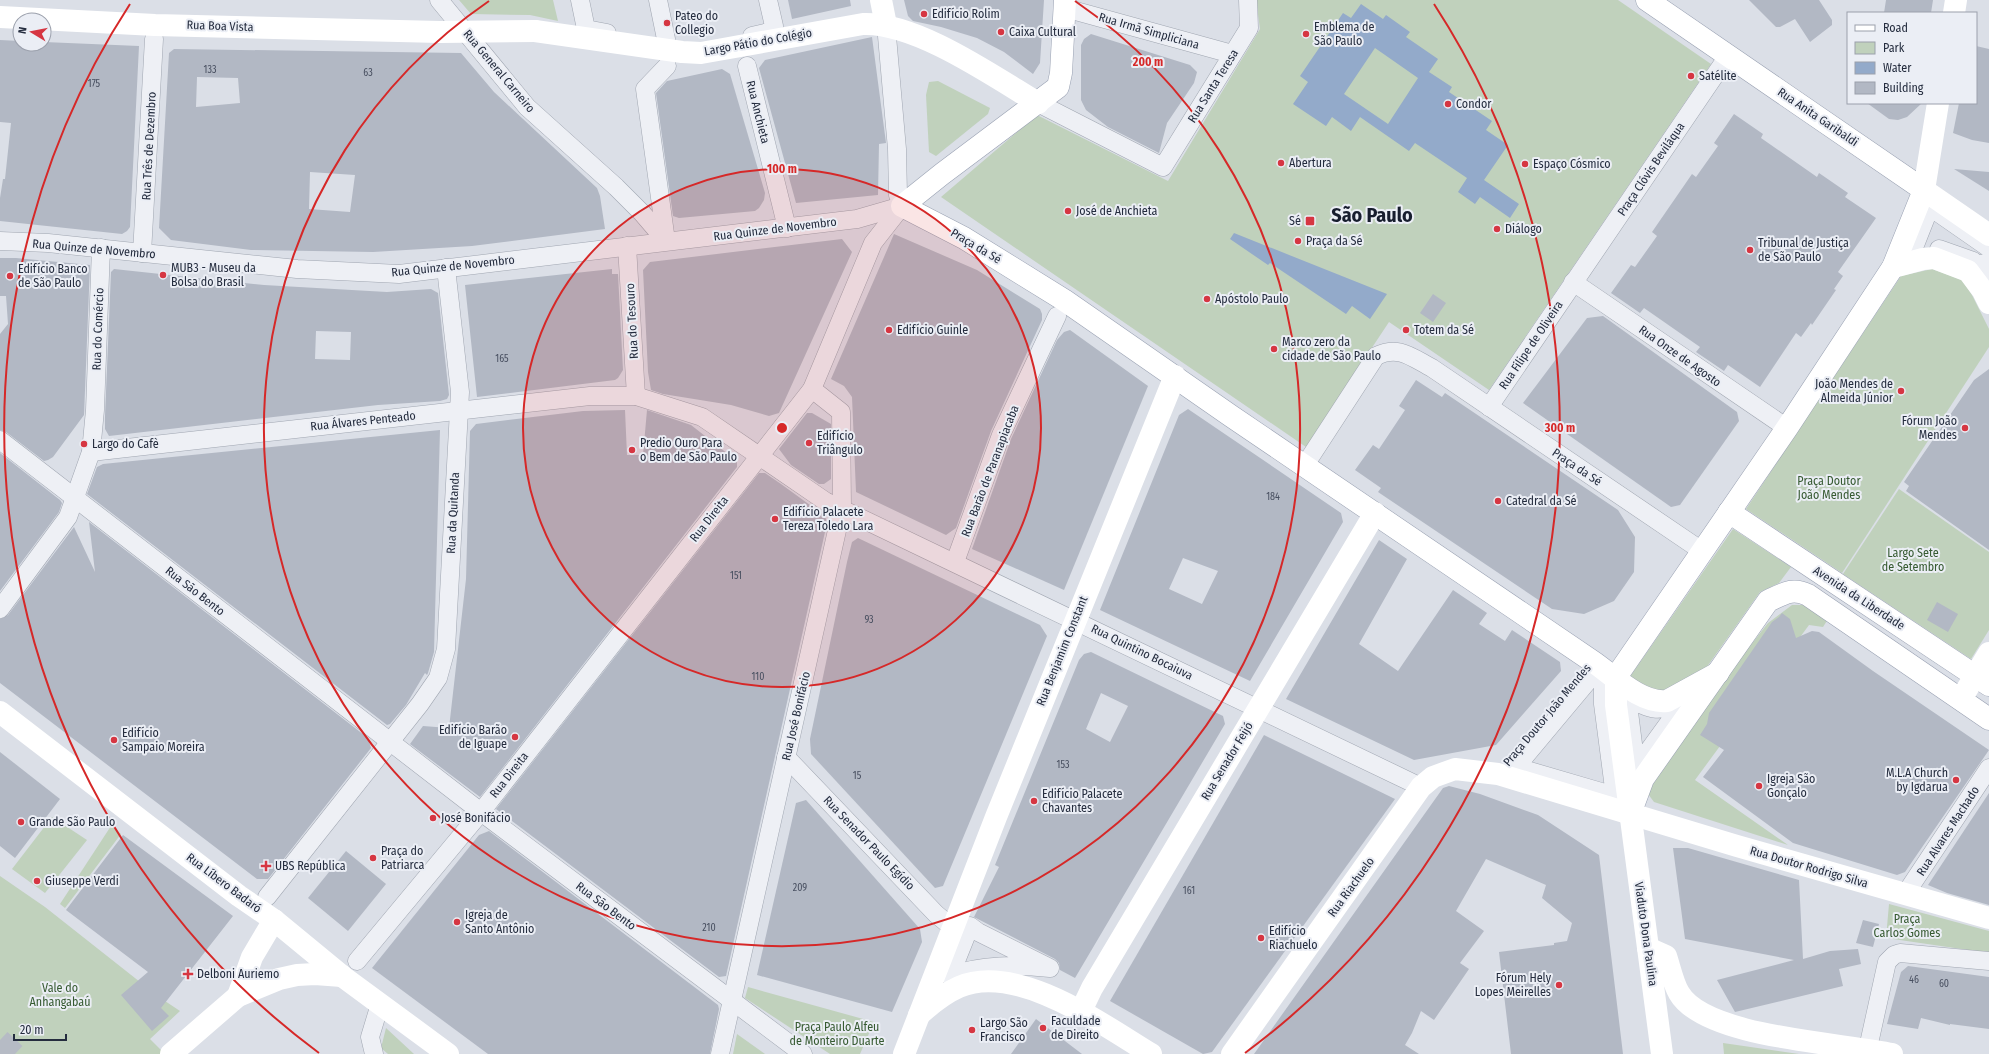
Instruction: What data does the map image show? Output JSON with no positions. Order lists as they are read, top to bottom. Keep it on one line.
{"streets":{"main road":["Rua Boa Vista","Largo Pátio do Colégio","Rua Anita Garibaldi","Praça da Sé","Avenida da Liberdade","Rua Benjamim Constant","Praça Doutor João Mendes","Rua Senador Feijó","Rua Doutor Rodrigo Silva","Rua Líbero Badaró","Rua Riachuelo","Viaduto Dona Paulina"],"street":["Rua Irmã Simpliciana","Rua General Carneiro","Rua Santa Teresa","Rua Anchieta","Rua Três de Dezembro","Praça Clóvis Beviláqua","Rua Quinze de Novembro","Rua do Tesouro","Rua do Comércio","Rua Filipe de Oliveira","Rua Onze de Agosto","Rua Álvares Penteado","Rua Barão de Paranapiacaba","Rua da Quitanda","Rua Direita","Rua São Bento","Rua Quintino Bocaiuva","Rua José Bonifácio","Rua Alvares Machado","Rua Senador Paulo Egídio"]},"crossings":[["Rua Boa Vista","Largo Pátio do Colégio"],["Rua Irmã Simpliciana","Rua Santa Teresa"],["Rua General Carneiro","Rua Quinze de Novembro"],["Rua Anchieta","Rua Quinze de Novembro"],["Rua Anita Garibaldi","Praça Clóvis Beviláqua"],["Rua Três de Dezembro","Rua Quinze de Novembro"],["Praça Clóvis Beviláqua","Rua Filipe de Oliveira"],["Praça Clóvis Beviláqua","Rua Onze de Agosto"],["Rua Quinze de Novembro","Praça da Sé"],["Rua Quinze de Novembro","Rua do Tesouro"],["Rua Quinze de Novembro","Rua do Comércio"],["Rua Quinze de Novembro","Rua da Quitanda"],["Rua Quinze de Novembro","Rua Direita"],["Praça da Sé","Rua Filipe de Oliveira"],["Praça da Sé","Rua Direita"],["Praça da Sé","Rua Benjamim Constant"],["Praça da Sé","Praça Doutor João Mendes"],["Praça da Sé","Rua Senador Feijó"],["Rua do Tesouro","Rua Álvares Penteado"],["Rua do Comércio","Rua Álvares Penteado"],["Rua do Comércio","Rua São Bento"],["Rua Filipe de Oliveira","Rua Onze de Agosto"],["Rua Álvares Penteado","Rua da Quitanda"],["Rua Álvares Penteado","Rua Direita"],["Rua Álvares Penteado","Rua Quintino Bocaiuva"],["Rua Barão de Paranapiacaba","Rua Quintino Bocaiuva"],["Rua da Quitanda","Rua São Bento"],["Rua Direita","Rua São Bento"],["Rua Direita","Rua Quintino Bocaiuva"],["Rua Direita","Rua José Bonifácio"],["Rua São Bento","Rua José Bonifácio"],["Rua Benjamim Constant","Rua Quintino Bocaiuva"],["Rua Benjamim Constant","Rua Senador Paulo Egídio"],["Rua Quintino Bocaiuva","Rua José Bonifácio"],["Rua Quintino Bocaiuva","Rua Senador Feijó"],["Rua Quintino Bocaiuva","Rua Riachuelo"],["Praça Doutor João Mendes","Rua Doutor Rodrigo Silva"],["Praça Doutor João Mendes","Rua Riachuelo"],["Praça Doutor João Mendes","Viaduto Dona Paulina"],["Rua José Bonifácio","Rua Senador Paulo Egídio"],["Rua Alvares Machado","Rua Doutor Rodrigo Silva"],["Rua Doutor Rodrigo Silva","Viaduto Dona Paulina"]],"districts":["São Paulo"],"parks":["Praça Doutor João Mendes","Largo Sete de Setembro","Praça Carlos Gomes","Vale do Anhangabaú","Praça Paulo Alfeu de Monteiro Duarte"],"places":{"other":["Edifício Rolim","Pateo do Collegio","Caixa Cultural","Emblema de São Paulo","Satélite","Condor","Abertura","Espaço Cósmico","José de Anchieta","Diálogo","Praça da Sé","Tribunal de Justiça de São Paulo","MUB3 - Museu da Bolsa do Brasil","Edifício Banco de São Paulo","Apóstolo Paulo","Edifício Guinle","Totem da Sé","Marco zero da cidade de São Paulo","João Mendes de Almeida Júnior","Fórum João Mendes","Edifício Triângulo","Largo do Cafè","Predio Ouro Para o Bem de São Paulo","Catedral da Sé","Edifício Palacete Tereza Toledo Lara","Edifício Barão de Iguape","Edifício Sampaio Moreira","M.L.A Church by Igdarua","Igreja São Gonçalo","Edifício Palacete Chavantes","José Bonifácio","Grande São Paulo","Praça do Patriarca","Giuseppe Verdi","Igreja de Santo Antônio","Edifício Riachuelo","Fórum Hely Lopes Meirelles","Faculdade de Direito","Largo São Francisco"],"transit":["Sé"],"health":["UBS República","Delboni Auriemo"]},"house_numbers":["133","63","175","165","184","151","93","110","153","15","209","161","210","46","60"],"legend":["Road","Park","Water","Building"],"scale_bar":"20 m","north":"left","rings":["200 m","100 m","300 m"]}
